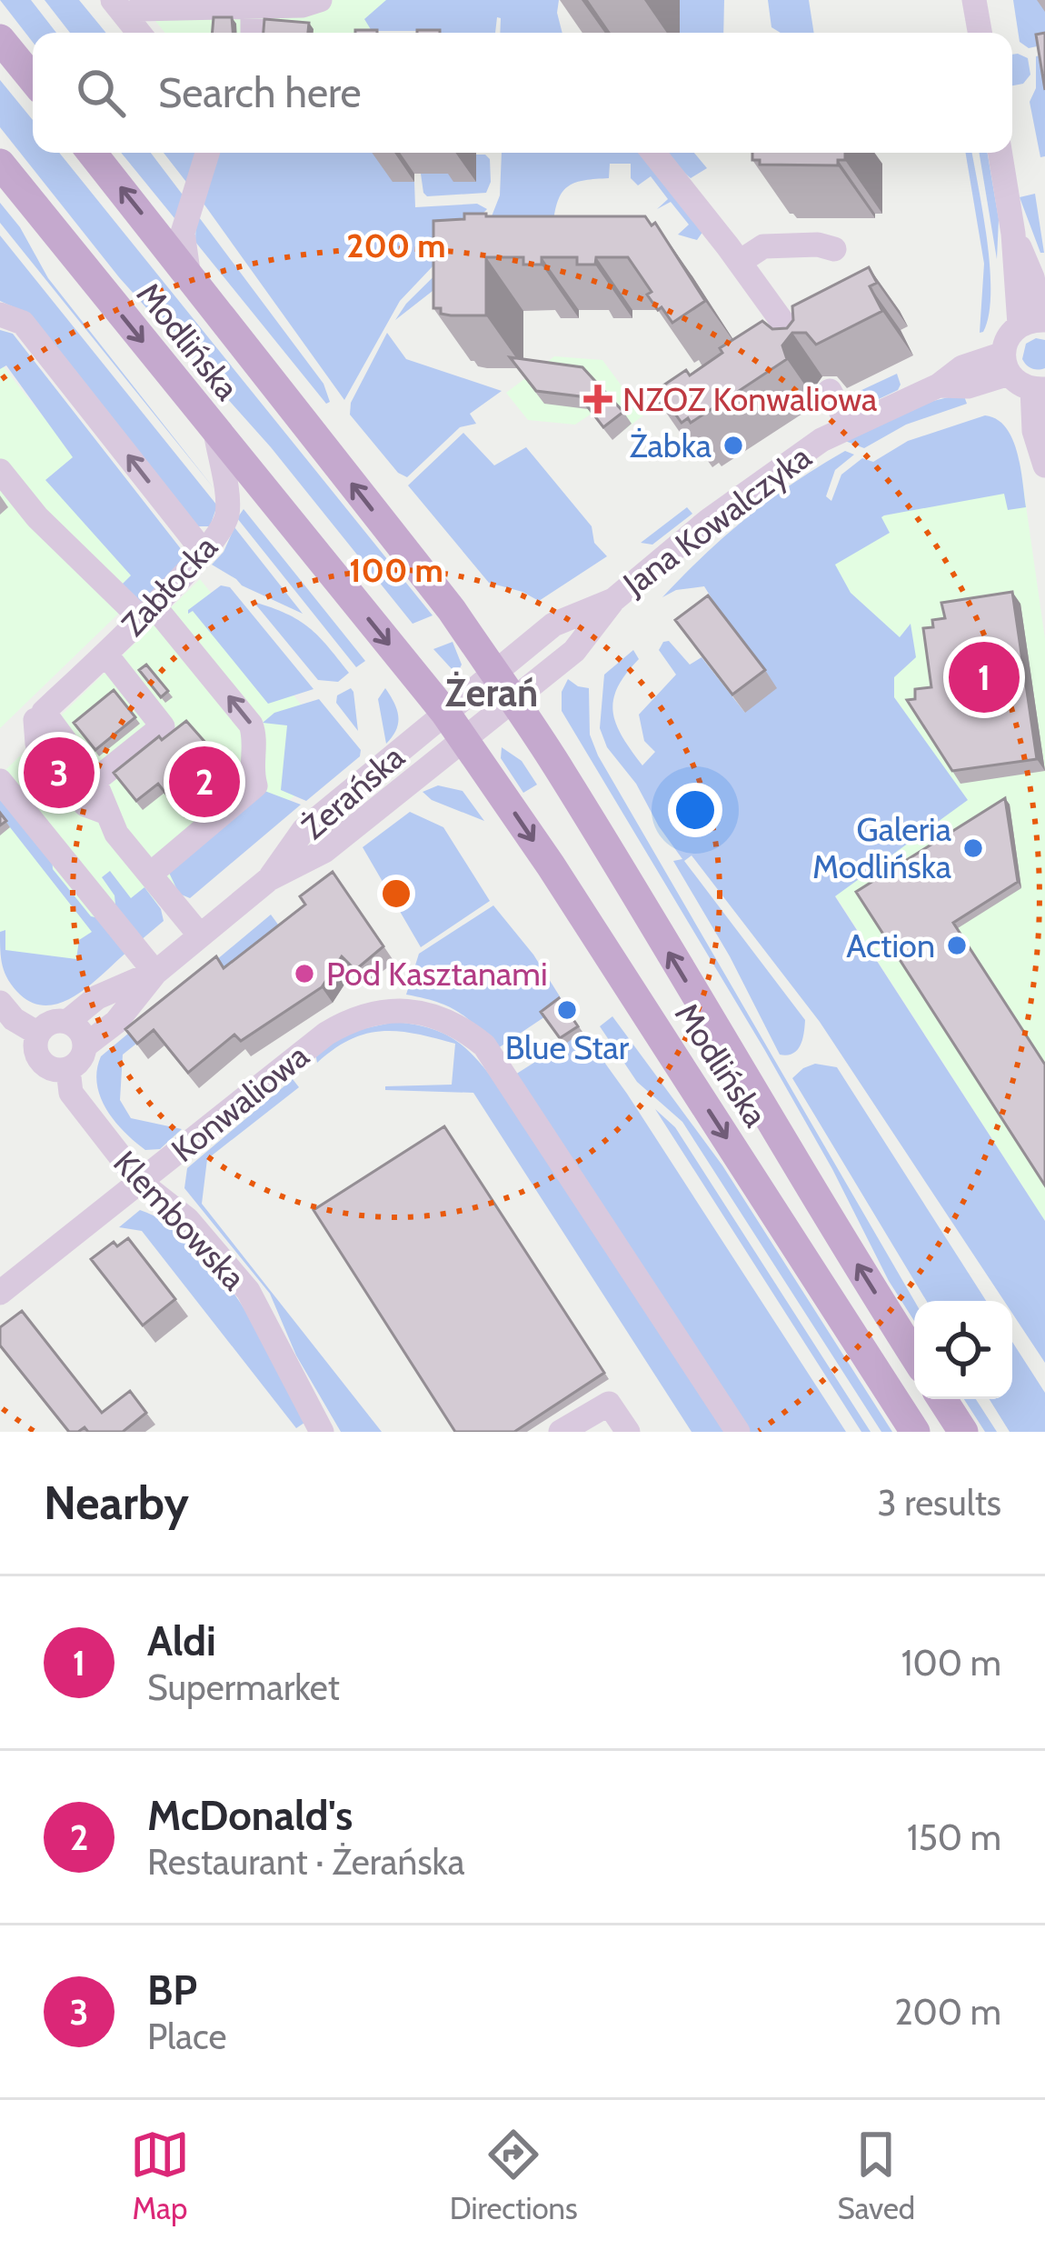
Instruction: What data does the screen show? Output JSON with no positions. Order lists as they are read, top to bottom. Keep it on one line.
{"streets":{"main road":["Modlińska"],"street":["Jana Kowalczyka","Zabłocka","Żerańska","Konwaliowa","Klembowska"]},"crossings":[["Modlińska","Jana Kowalczyka"],["Modlińska","Zabłocka"],["Modlińska","Żerańska"],["Żerańska","Klembowska"],["Konwaliowa","Klembowska"]],"districts":["Żerań"],"places":{"health":["NZOZ Konwaliowa"],"other":["Żabka","Galeria Modlińska","Action","Pod Kasztanami","Blue Star"]},"page":{"search":"Search here","pins":["1","3","2"],"heading":["Nearby","3 results"],"list":[{"mark":"1","name":"Aldi","note":"Supermarket","value":"100 m"},{"mark":"2","name":"McDonald's","note":"Restaurant · Żerańska","value":"150 m"},{"mark":"3","name":"BP","note":"Place","value":"200 m"}],"nav":["Map","Directions","Saved"]},"rings":["200 m","100 m"]}
